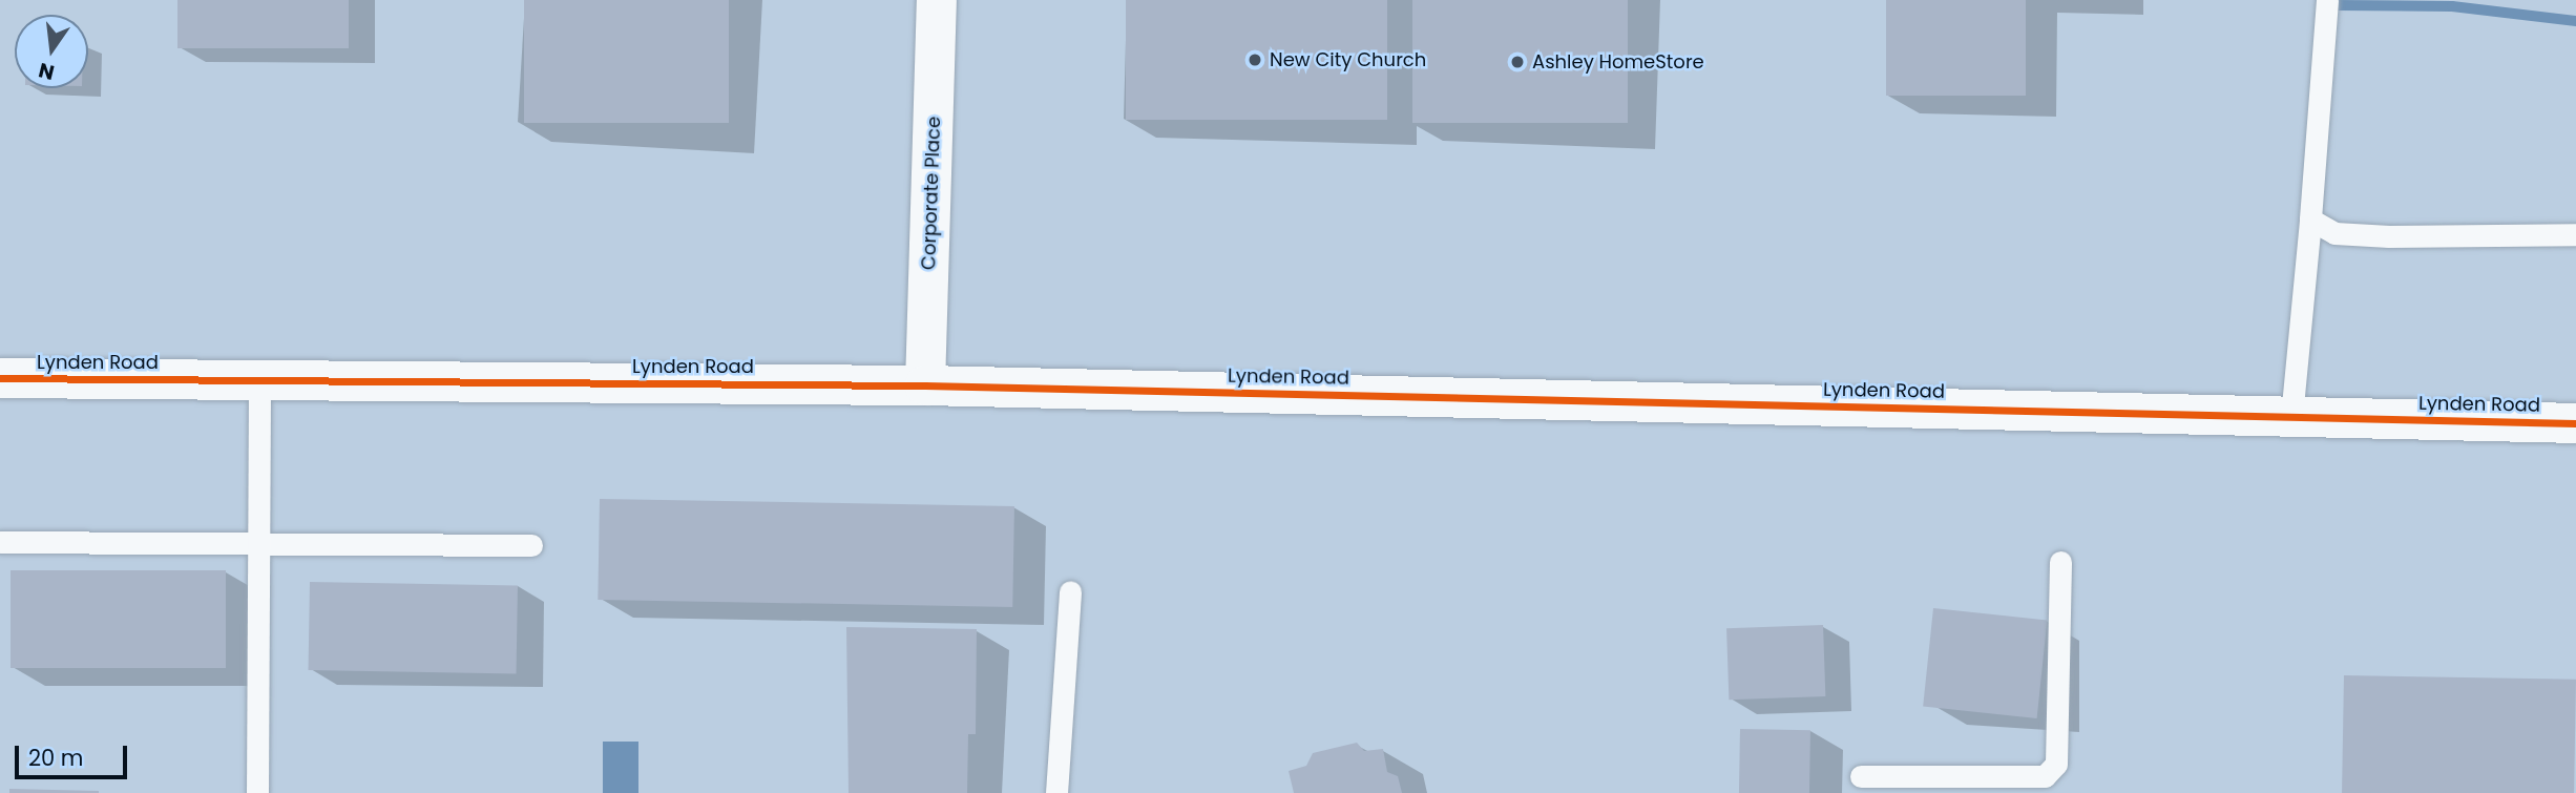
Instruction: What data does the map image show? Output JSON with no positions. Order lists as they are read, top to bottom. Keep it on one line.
{"streets":{"main road":["Corporate Place","Lynden Road"]},"crossings":[["Corporate Place","Lynden Road"]],"places":["New City Church","Ashley HomeStore"],"scale_bar":"20 m","north":"bottom"}
